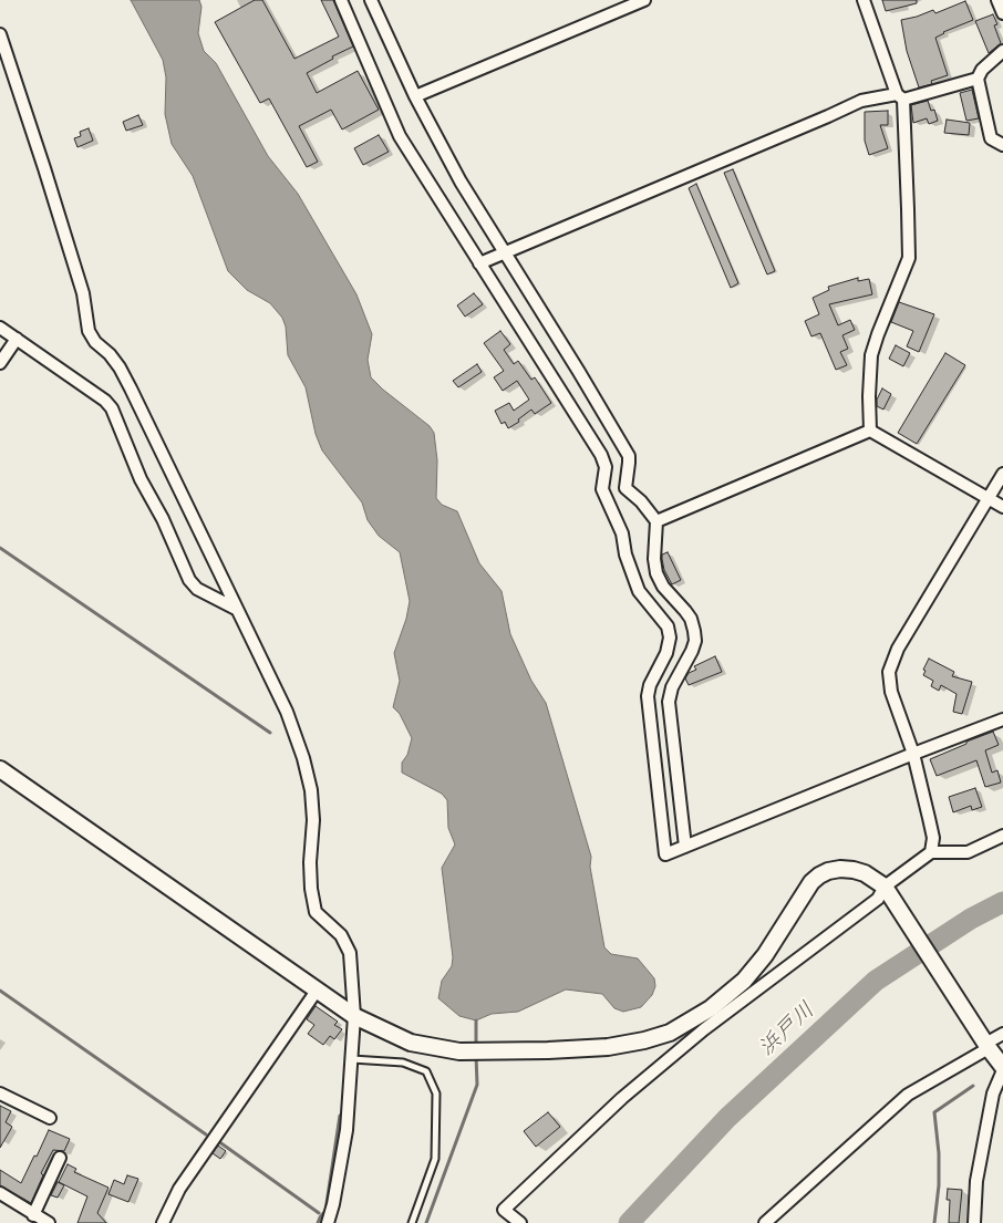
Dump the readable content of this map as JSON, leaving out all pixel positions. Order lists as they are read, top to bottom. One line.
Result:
{"water":["浜戸川"]}
